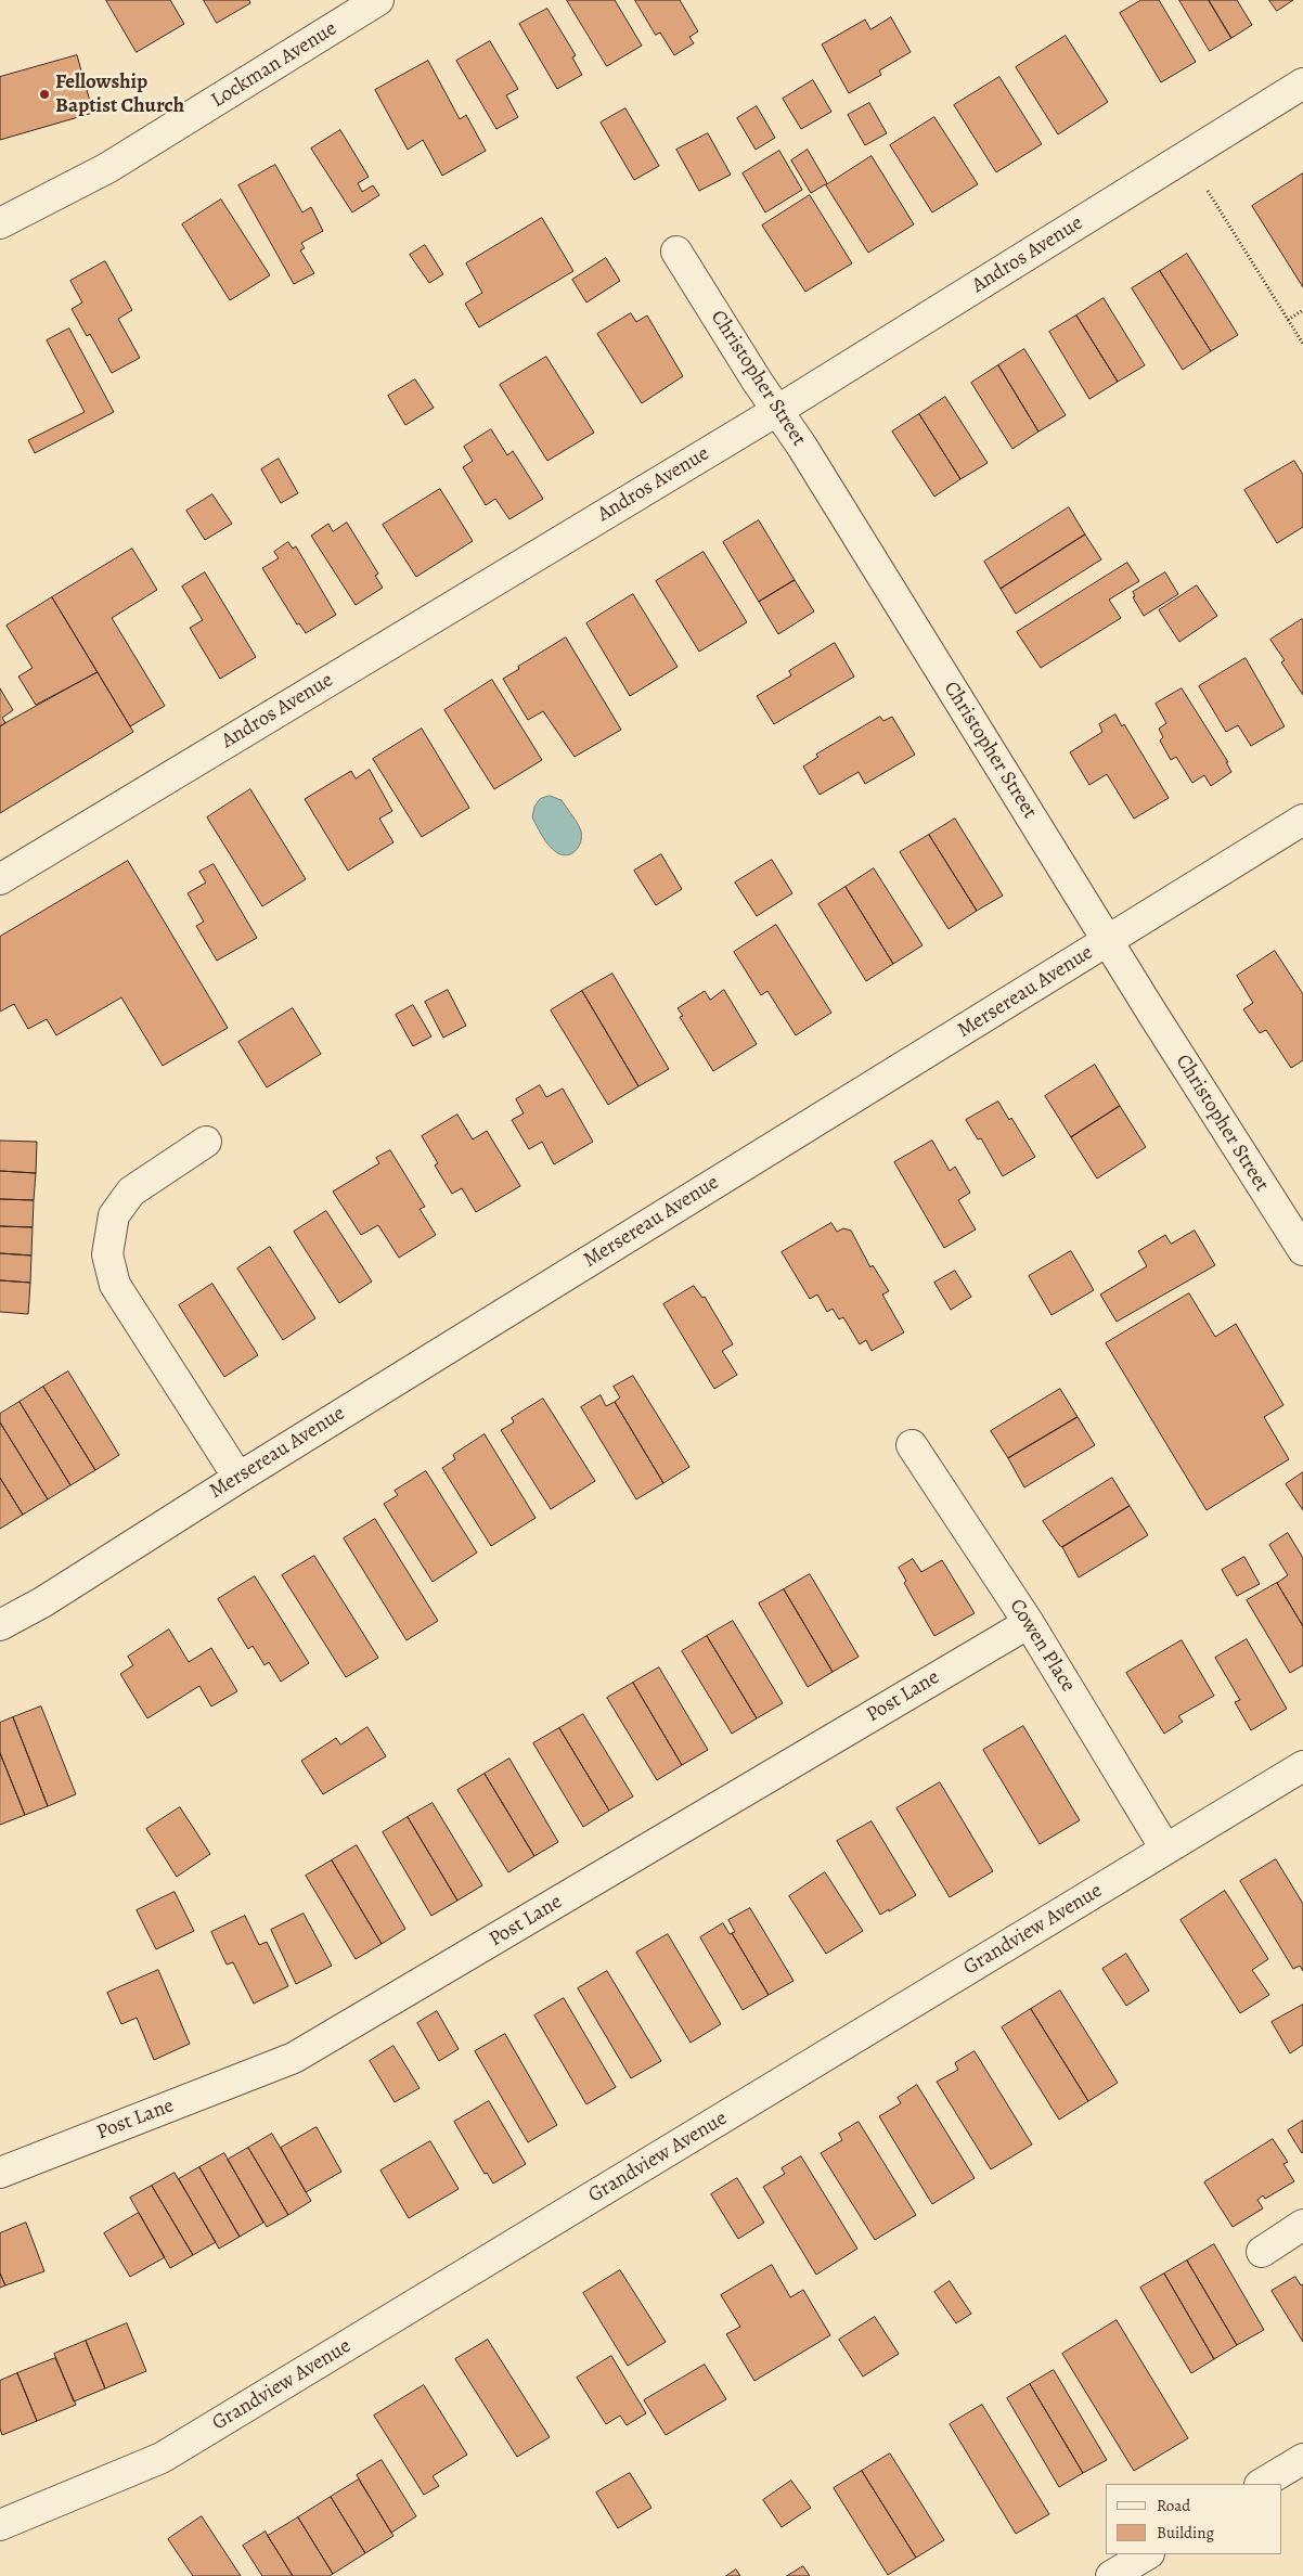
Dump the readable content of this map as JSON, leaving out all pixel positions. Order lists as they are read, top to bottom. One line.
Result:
{"streets":{"street":["Lockman Avenue","Andros Avenue","Christopher Street","Mersereau Avenue","Cowen Place","Post Lane","Grandview Avenue"]},"crossings":[["Andros Avenue","Christopher Street"],["Christopher Street","Mersereau Avenue"],["Cowen Place","Post Lane"],["Cowen Place","Grandview Avenue"]],"places":["Fellowship Baptist Church"],"legend":["Road","Building"]}
